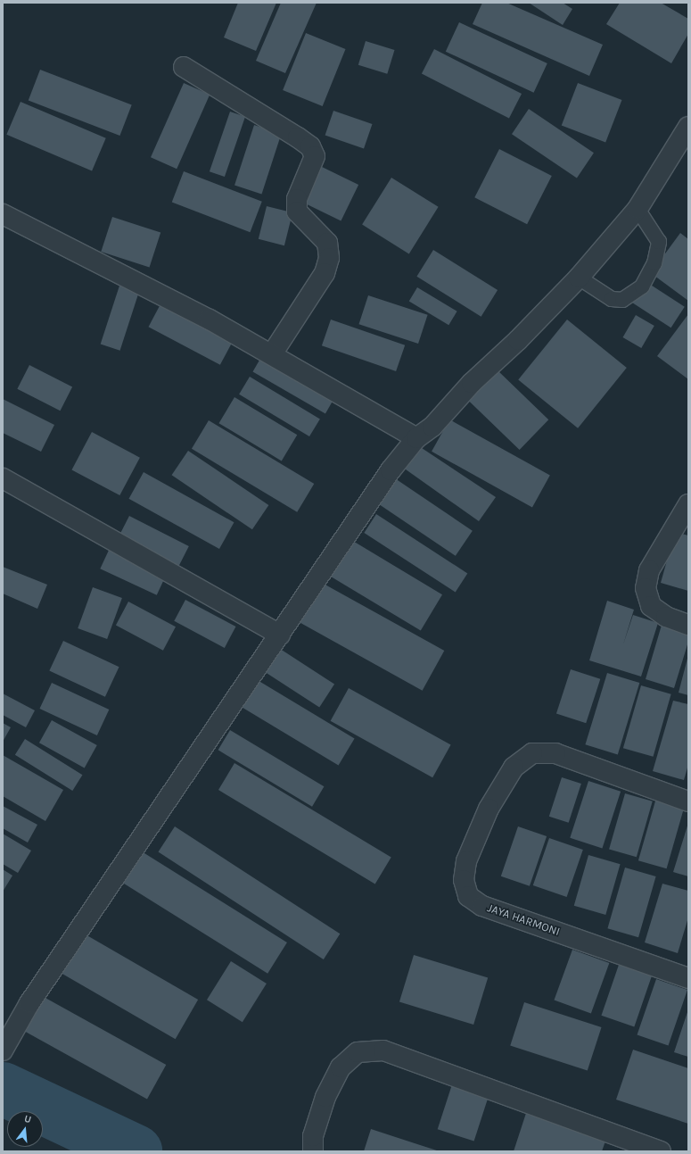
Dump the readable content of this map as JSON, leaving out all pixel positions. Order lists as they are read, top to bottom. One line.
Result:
{"streets":{"street":["JAYA HARMONI"]},"north":"top"}
